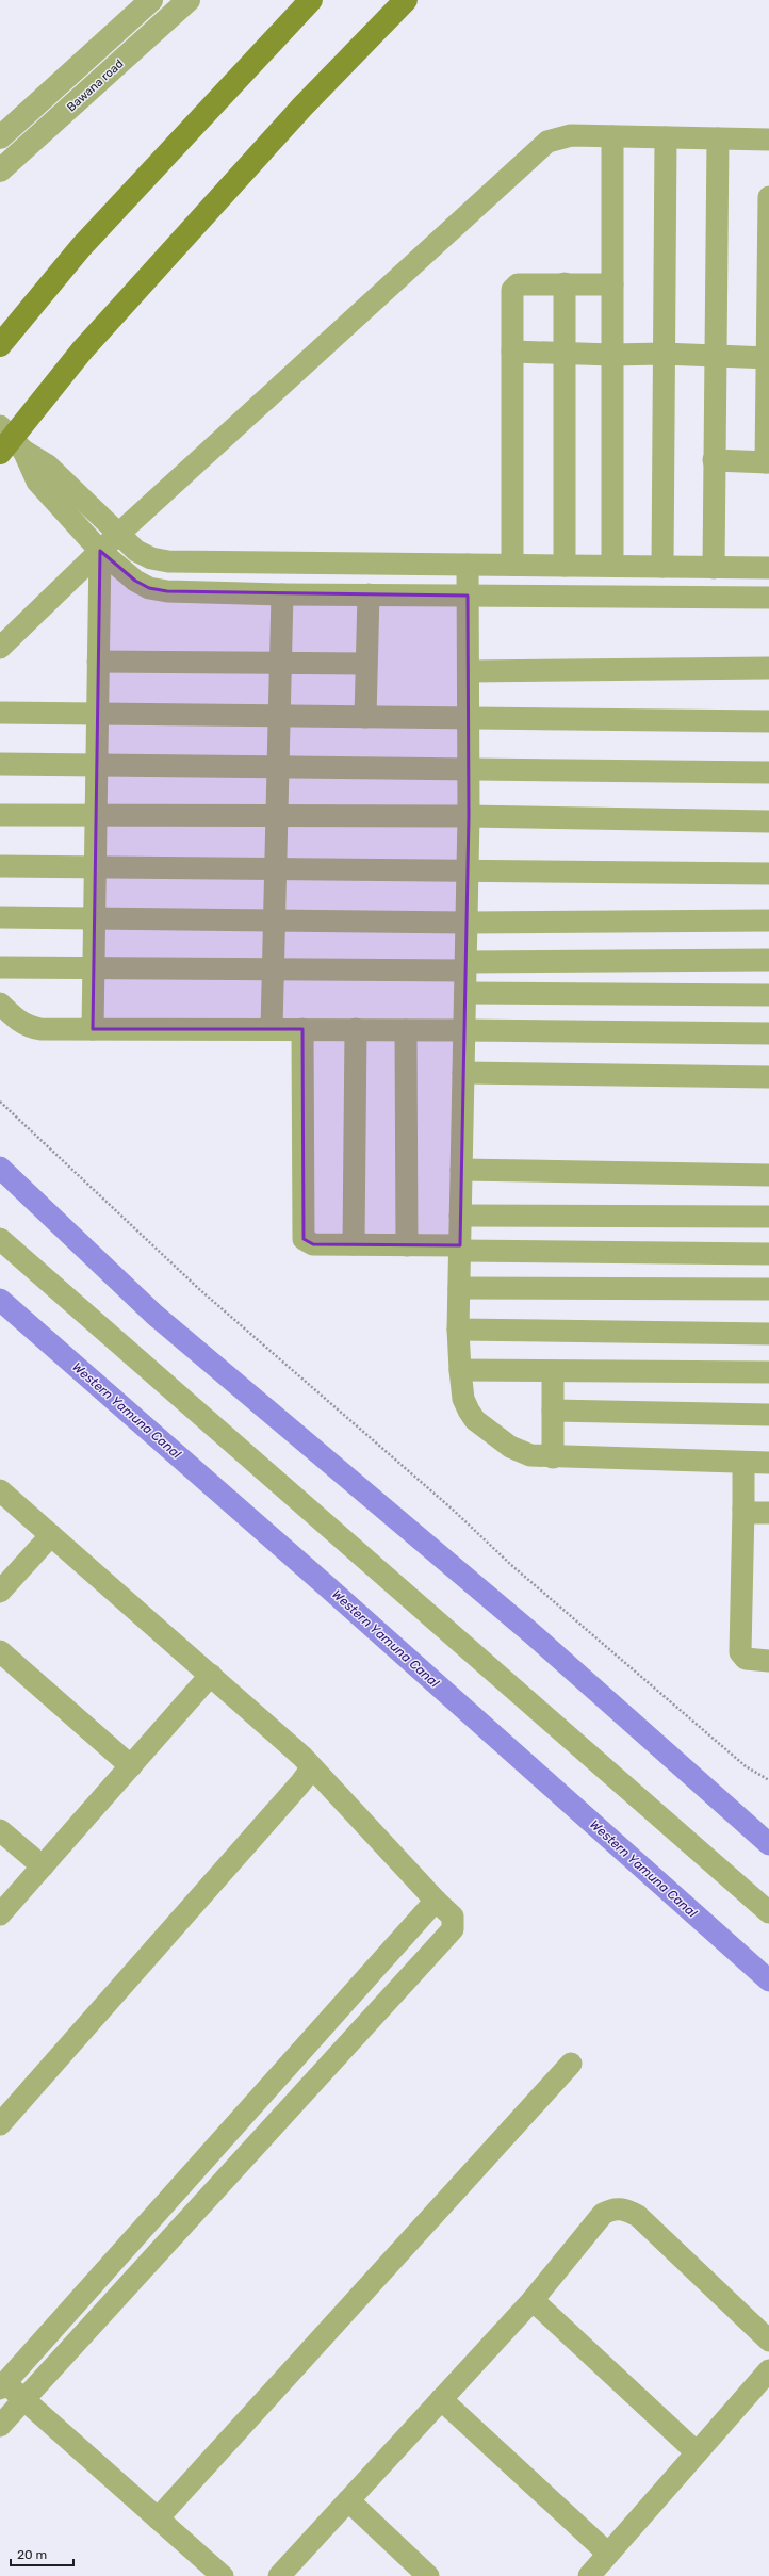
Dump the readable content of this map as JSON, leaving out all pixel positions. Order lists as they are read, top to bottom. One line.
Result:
{"streets":{"street":["Bawana road"]},"water":["Western Yamuna Canal"],"scale_bar":"20 m"}
